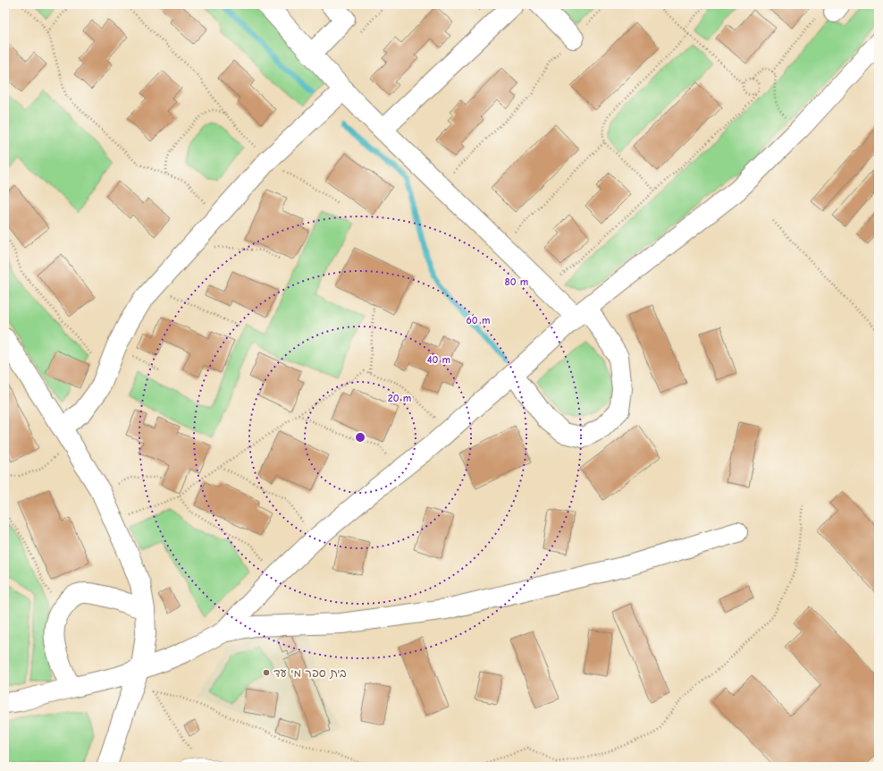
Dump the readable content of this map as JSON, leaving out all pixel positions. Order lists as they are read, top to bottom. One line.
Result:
{"places":["בית ספר מי עד"],"rings":["80 m","60 m","40 m","20 m"]}
